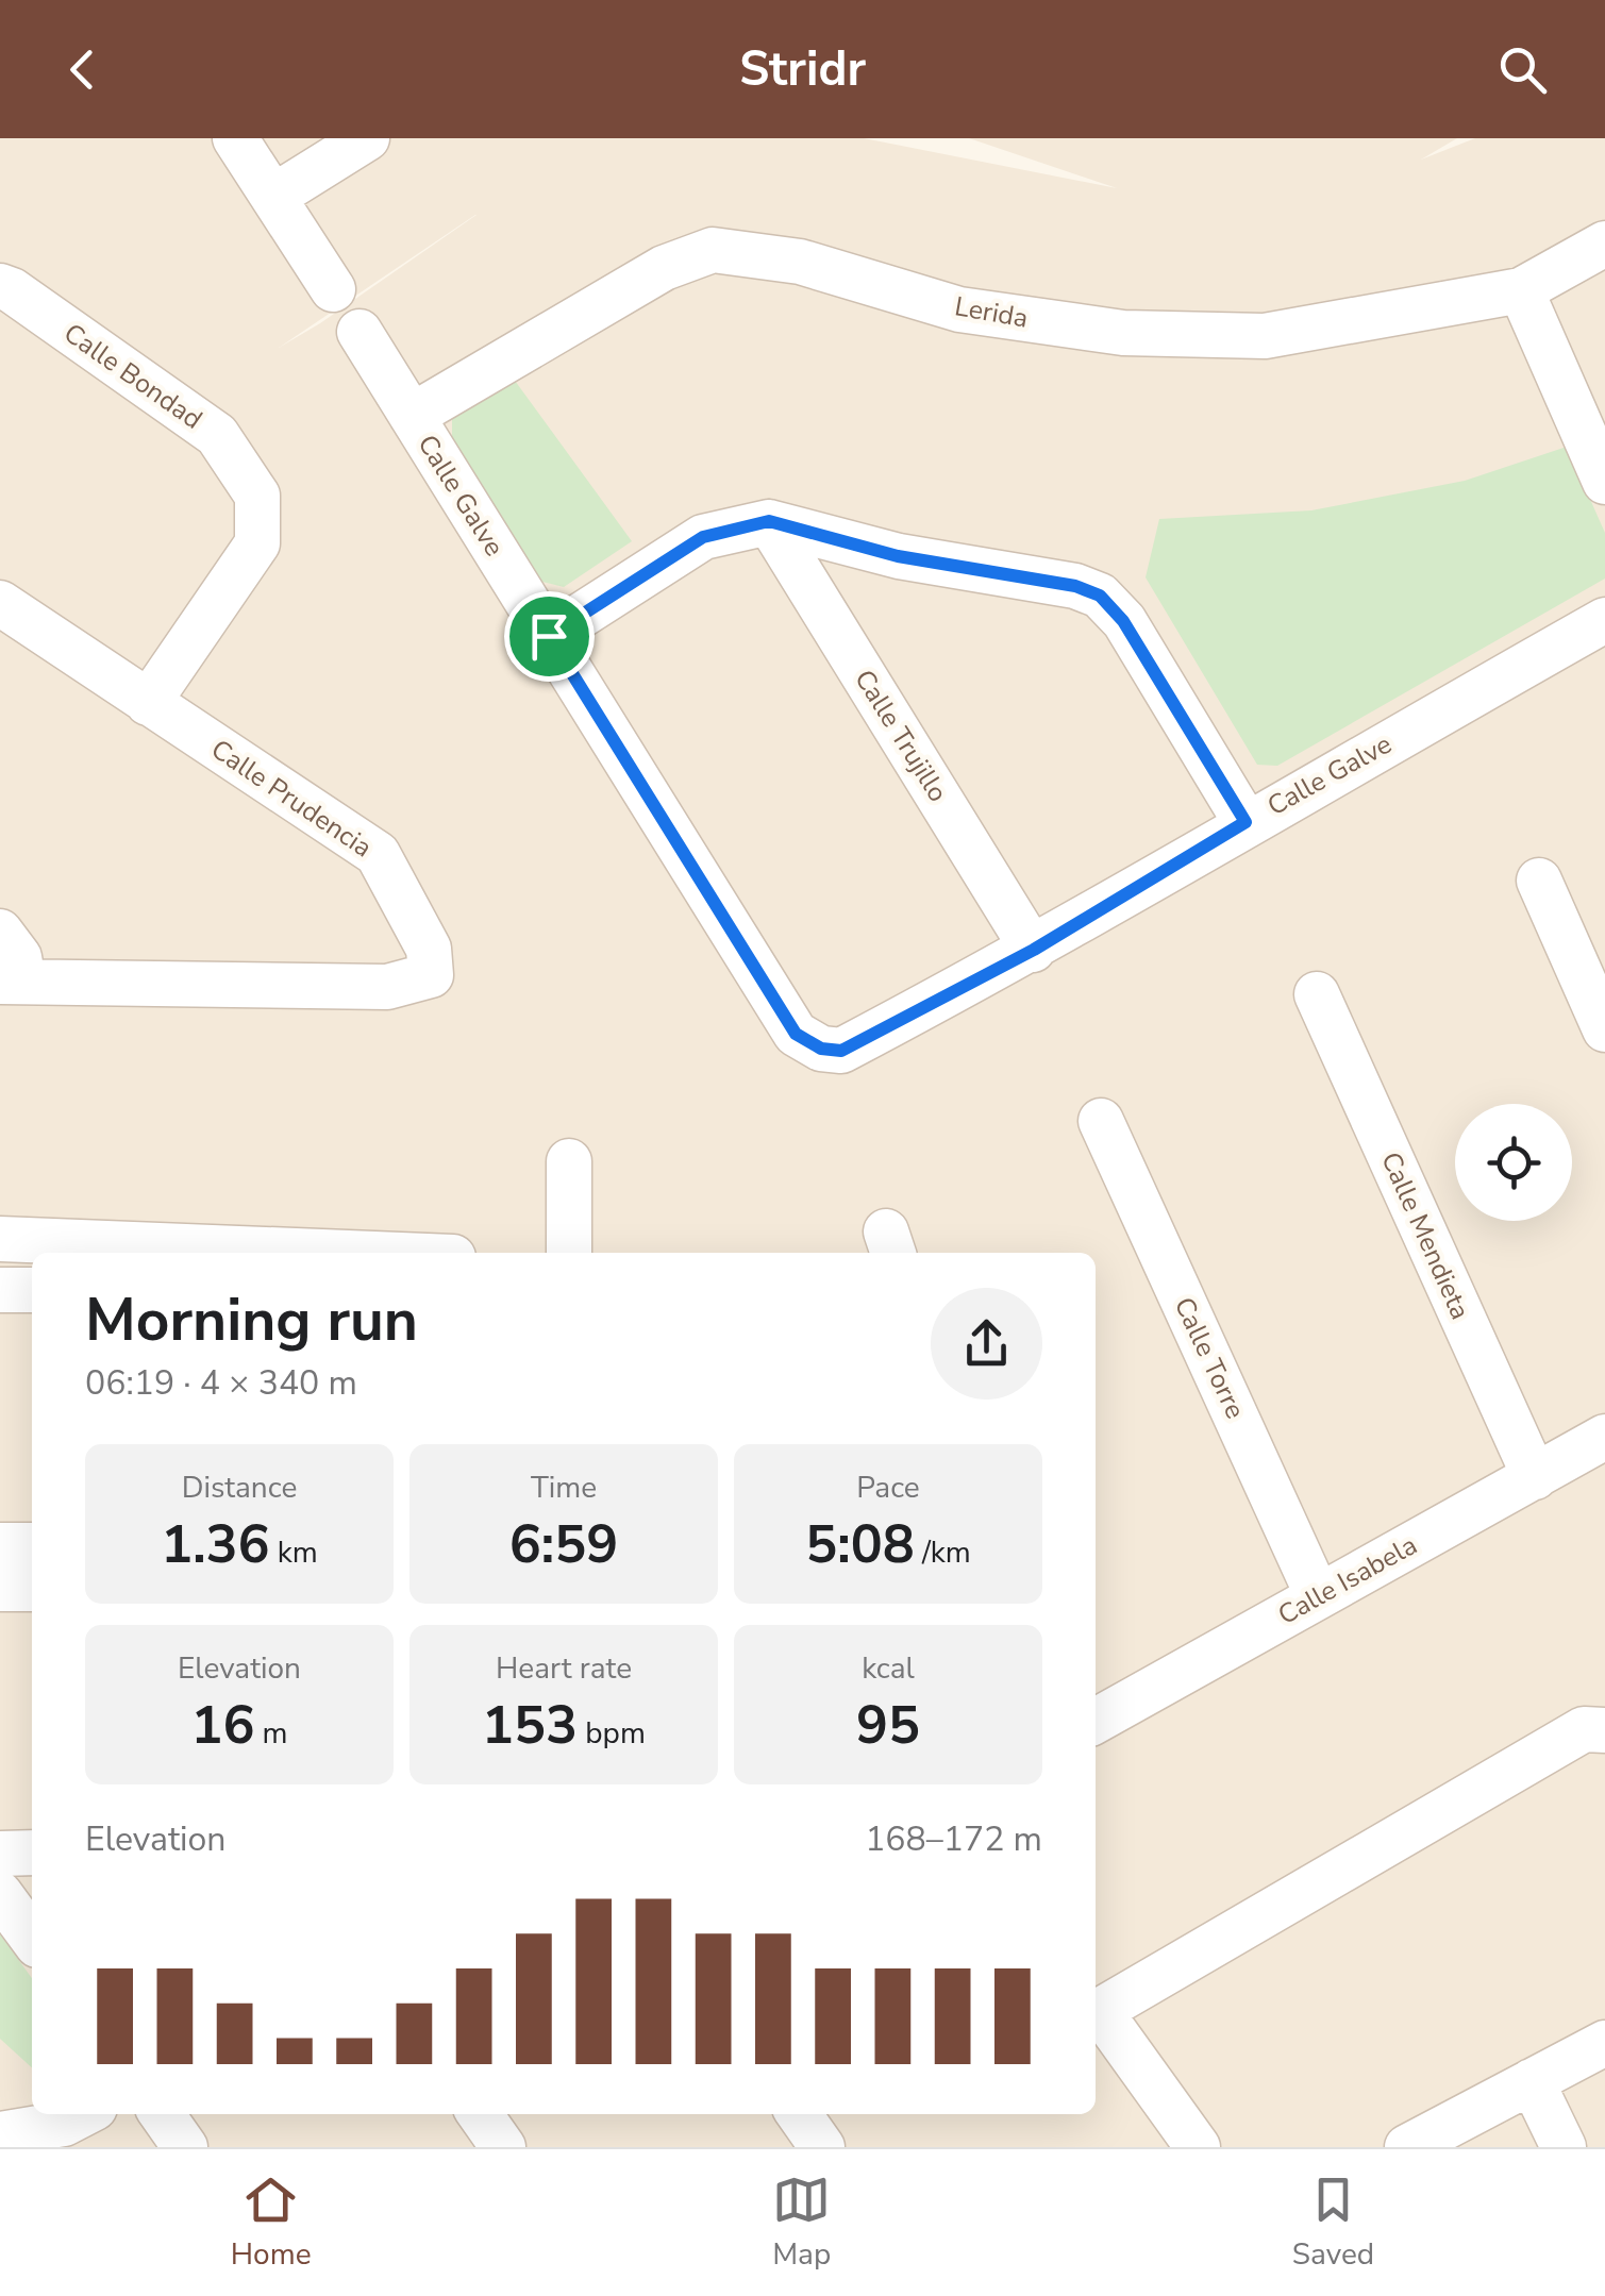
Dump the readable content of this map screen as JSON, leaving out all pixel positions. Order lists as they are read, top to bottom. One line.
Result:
{"streets":{"street":["Lerida","Calle Bondad","Calle Galve","Calle Trujillo","Calle Prudencia","Calle Mendieta","Calle Torre","Calle Isabela"]},"crossings":[["Lerida","Calle Galve"],["Calle Bondad","Calle Prudencia"],["Calle Galve","Calle Trujillo"],["Calle Mendieta","Calle Isabela"],["Calle Torre","Calle Isabela"]],"page":{"header":"Stridr","heading":["Morning run","06:19 · 4 × 340 m"],"stats":[["Distance","1.36 km"],["Time","6:59"],["Pace","5:08 /km"],["Elevation","16 m"],["Heart rate","153 bpm"],["kcal","95"]],"chart":["Elevation","168–172 m"],"tabs":["Home","Map","Saved"]}}
